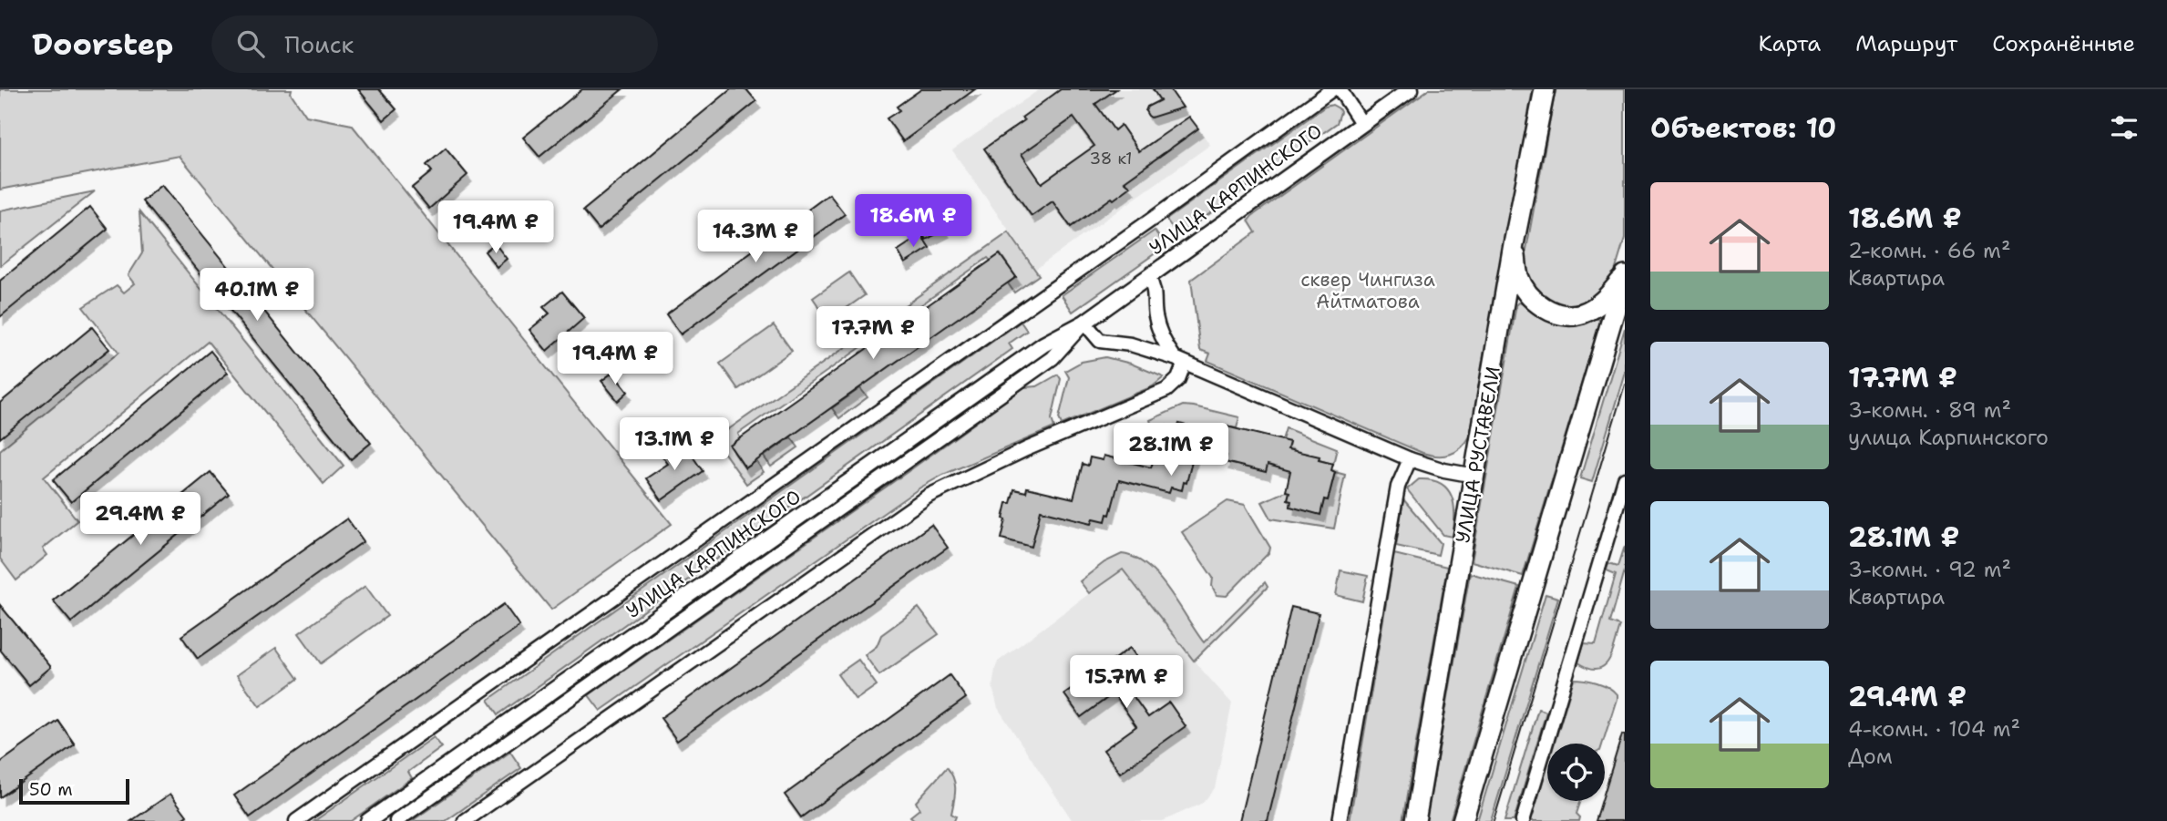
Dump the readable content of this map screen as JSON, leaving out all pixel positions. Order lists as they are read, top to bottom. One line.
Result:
{"streets":{"main road":["УЛИЦА РУСТАВЕЛИ"],"street":["УЛИЦА КАРПИНСКОГО"]},"parks":["сквер Чингиза Айтматова"],"house_numbers":["38 к1"],"scale_bar":"50 m","page":{"header":"Doorstep","search":"Поиск","nav":["Карта","Маршрут","Сохранённые"],"heading":"Объектов: 10","list":[{"name":"18.6M ₽","note":"2-комн. · 66 m² · Квартира"},{"name":"17.7M ₽","note":"3-комн. · 89 m² · улица Карпинского"},{"name":"28.1M ₽","note":"3-комн. · 92 m² · Квартира"},{"name":"29.4M ₽","note":"4-комн. · 104 m² · Дом"}],"price":["18.6M ₽","19.4M ₽","14.3M ₽","40.1M ₽","17.7M ₽","19.4M ₽","13.1M ₽","28.1M ₽","29.4M ₽","15.7M ₽"],"scale":"50 m"}}
